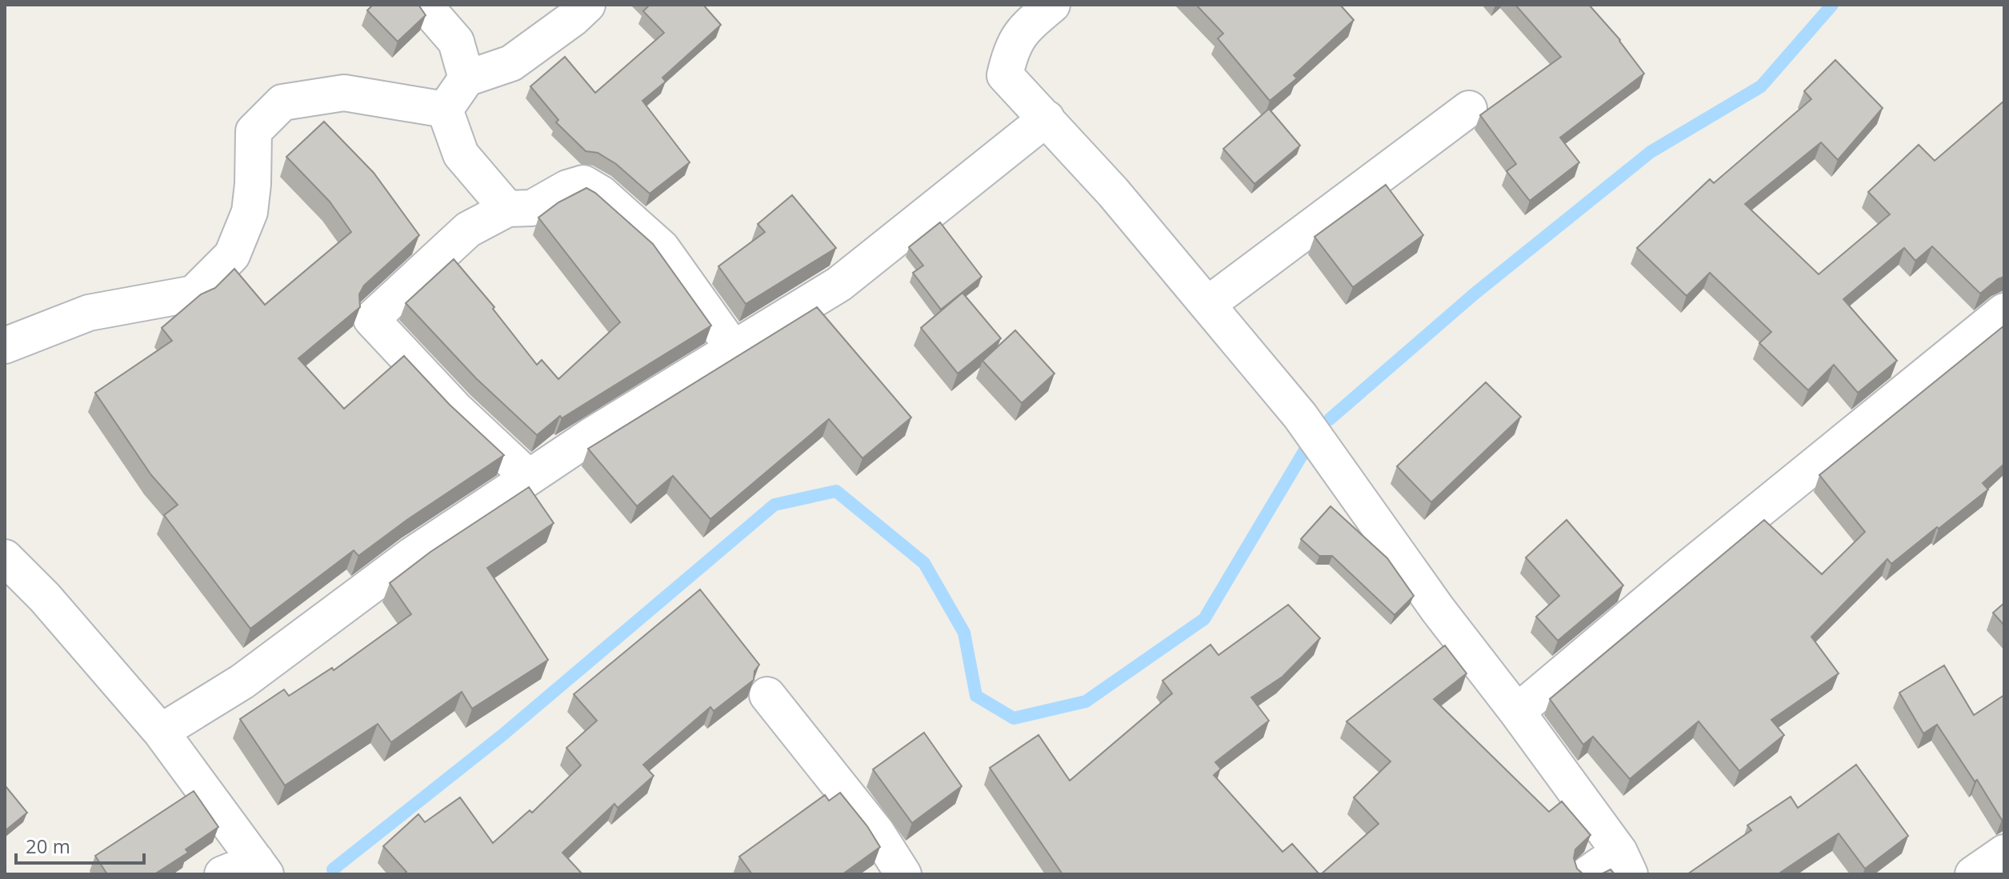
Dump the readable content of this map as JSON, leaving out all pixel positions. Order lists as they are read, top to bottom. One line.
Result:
{"scale_bar":"20 m"}
